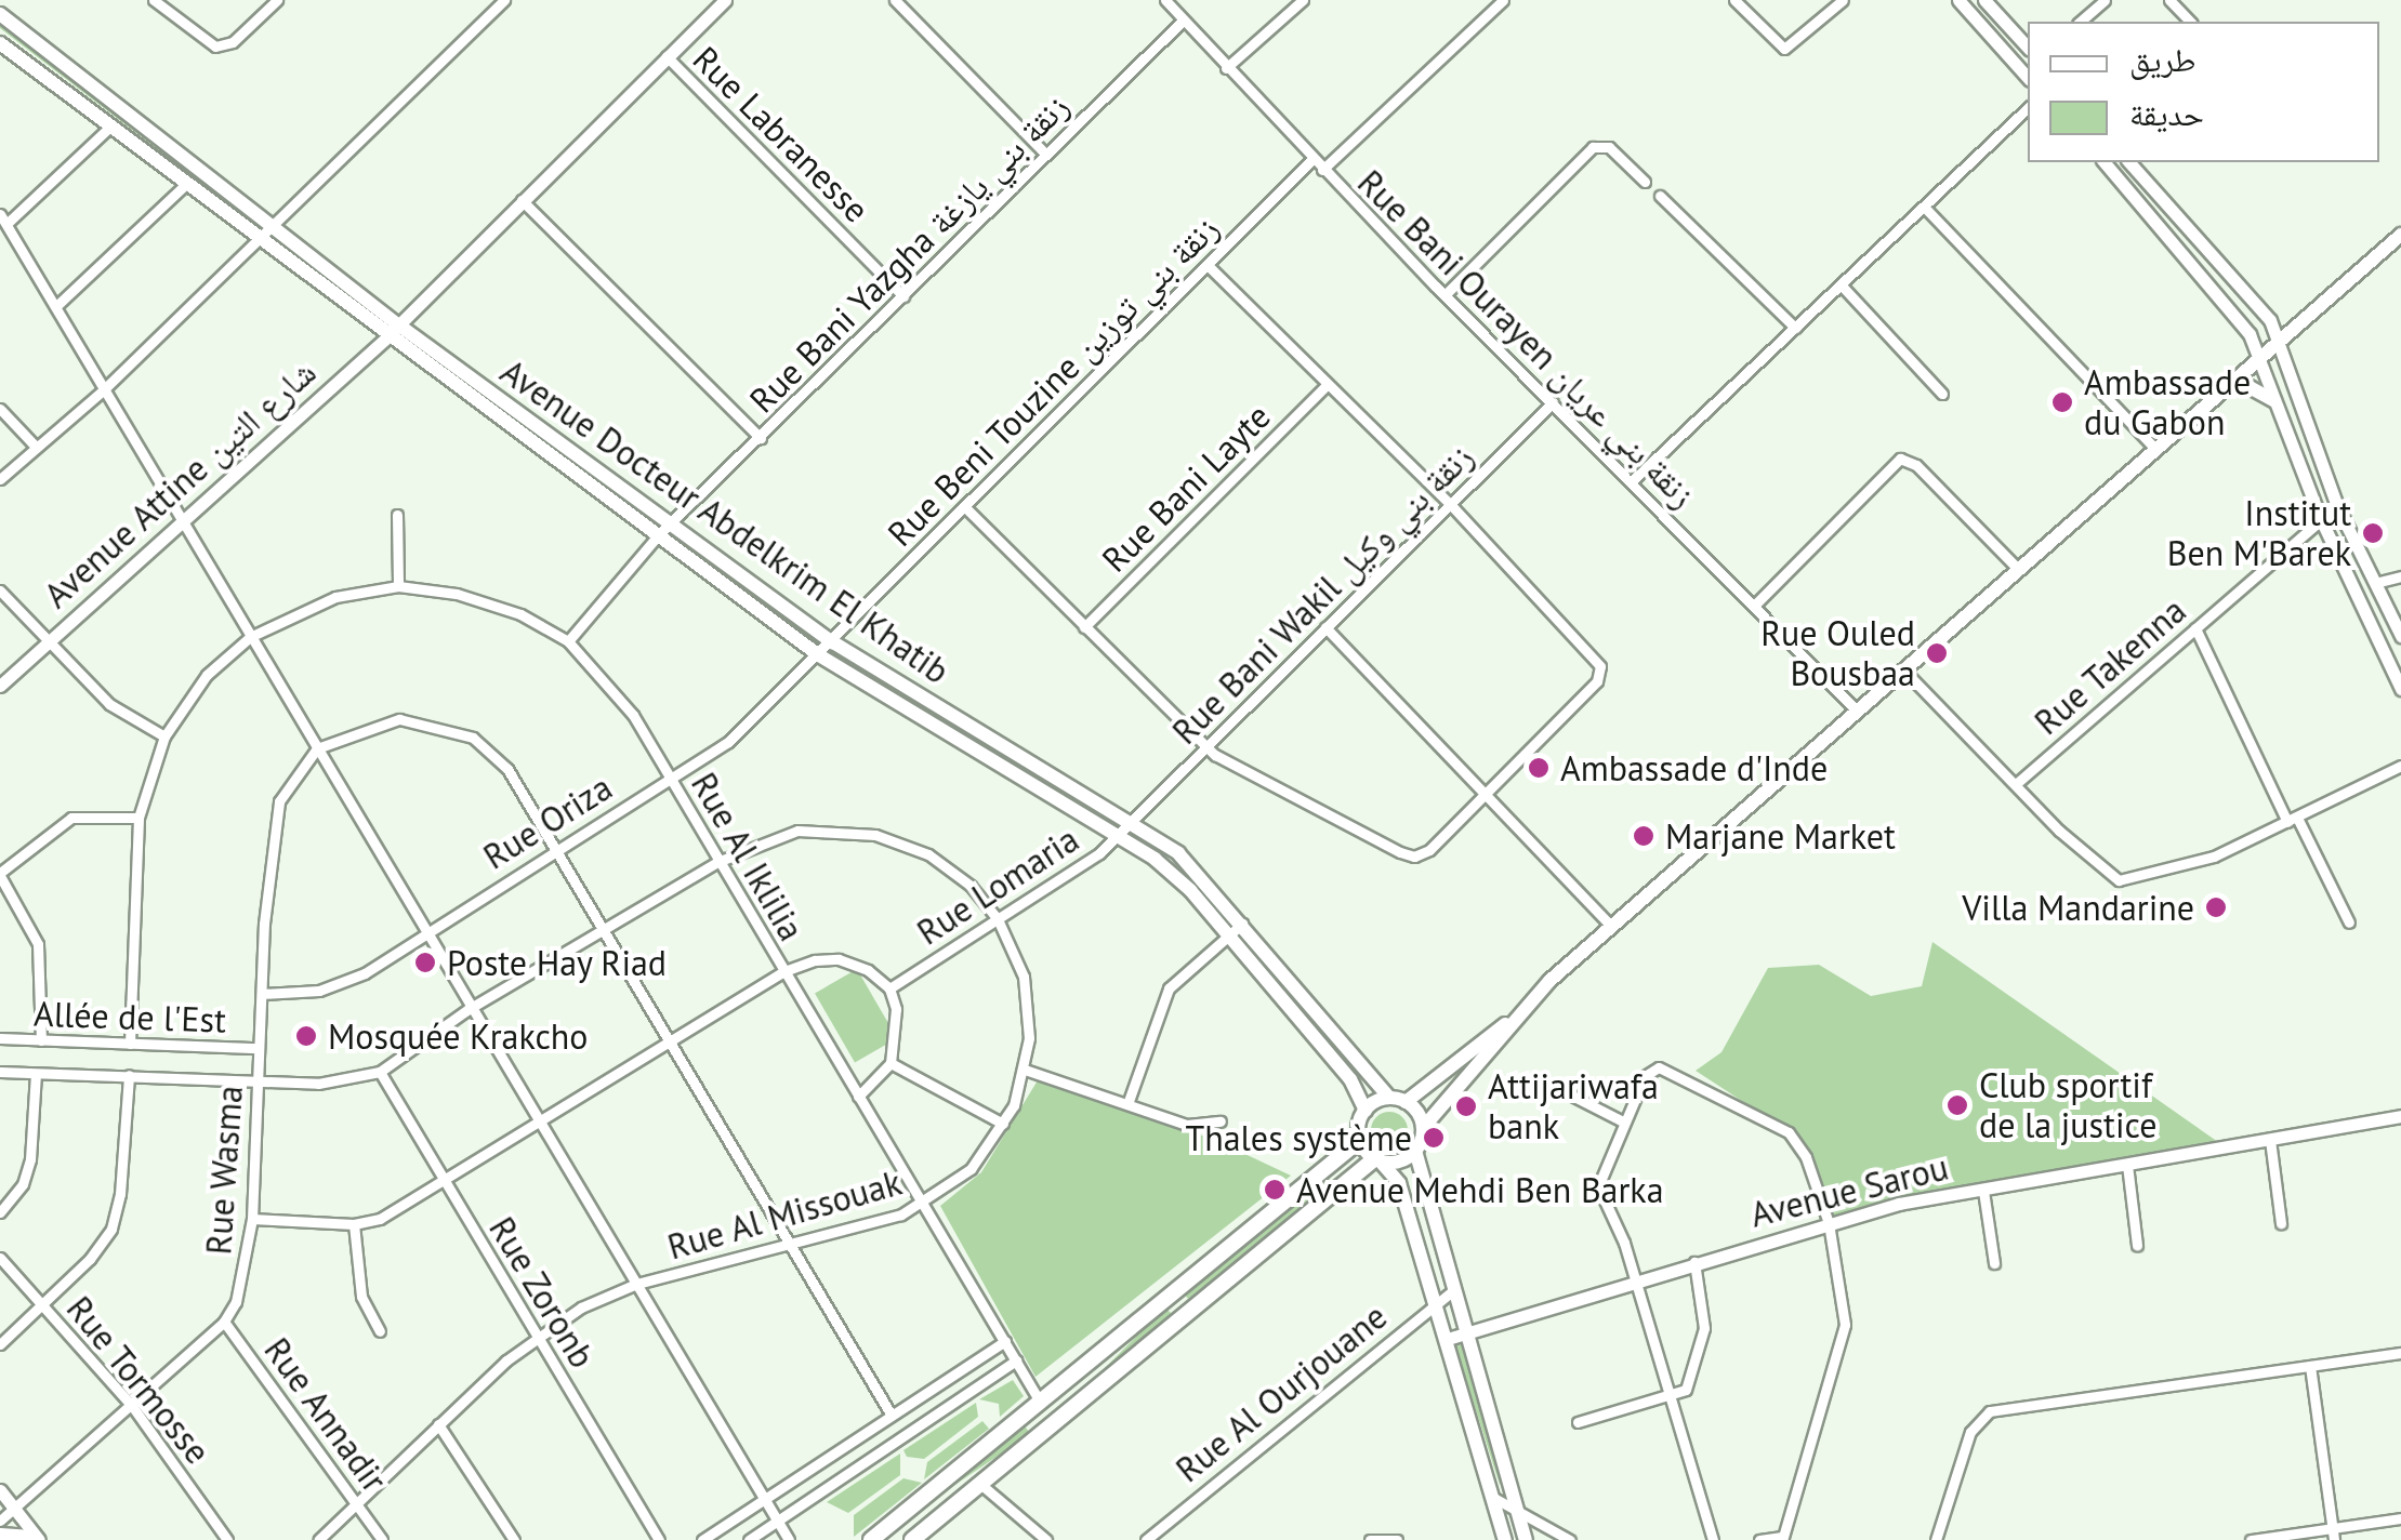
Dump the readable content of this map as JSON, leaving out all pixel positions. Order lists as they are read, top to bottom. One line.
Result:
{"streets":{"main road":["Avenue Docteur Abdelkrim El Khatib"],"street":["Rue Labranesse","Rue Bani Yazgha زنقة بني يازغة","Rue Bani Ourayen زنقة بني عريان","Rue Beni Touzine زنقة بني توزين","Avenue Attine شارع التين","Rue Bani Layte","Rue Bani Wakil زنقة بني وكيل","Rue Takenna","Rue Oriza","Rue Al Iklilia","Rue Lomaria","Allée de l'Est","Rue Wasma","Avenue Sarou","Rue Al Missouak","Rue Zoronb","Rue Tormosse","Rue Al Ourjouane","Rue Annadir"]},"crossings":[["Rue Labranesse","Rue Bani Yazgha زنقة بني يازغة"],["Rue Labranesse","Avenue Attine شارع التين"],["Rue Bani Yazgha زنقة بني يازغة","Rue Bani Ourayen زنقة بني عريان"],["Rue Bani Yazgha زنقة بني يازغة","Avenue Docteur Abdelkrim El Khatib"],["Rue Bani Yazgha زنقة بني يازغة","Rue Al Iklilia"],["Rue Bani Ourayen زنقة بني عريان","Rue Beni Touzine زنقة بني توزين"],["Rue Bani Ourayen زنقة بني عريان","Rue Bani Wakil زنقة بني وكيل"],["Rue Beni Touzine زنقة بني توزين","Avenue Docteur Abdelkrim El Khatib"],["Rue Beni Touzine زنقة بني توزين","Rue Oriza"],["Avenue Attine شارع التين","Avenue Docteur Abdelkrim El Khatib"],["Avenue Docteur Abdelkrim El Khatib","Rue Bani Wakil زنقة بني وكيل"],["Avenue Docteur Abdelkrim El Khatib","Rue Oriza"],["Avenue Docteur Abdelkrim El Khatib","Rue Lomaria"],["Rue Bani Wakil زنقة بني وكيل","Rue Lomaria"],["Rue Oriza","Rue Al Iklilia"],["Rue Oriza","Rue Wasma"],["Rue Al Iklilia","Allée de l'Est"],["Rue Al Iklilia","Rue Al Missouak"],["Rue Lomaria","Rue Al Missouak"],["Allée de l'Est","Rue Wasma"],["Allée de l'Est","Rue Al Missouak"],["Allée de l'Est","Rue Zoronb"],["Rue Wasma","Rue Tormosse"],["Rue Wasma","Rue Annadir"],["Rue Al Missouak","Rue Zoronb"],["Rue Al Missouak","Rue Annadir"]],"places":["Ambassade du Gabon","Institut Ben M'Barek","Rue Ouled Bousbaa","Ambassade d'Inde","Marjane Market","Villa Mandarine","Poste Hay Riad","Mosquée Krakcho","Club sportif de la justice","Attijariwafa bank","Thales système","Avenue Mehdi Ben Barka"],"legend":["طريق","حديقة"]}
